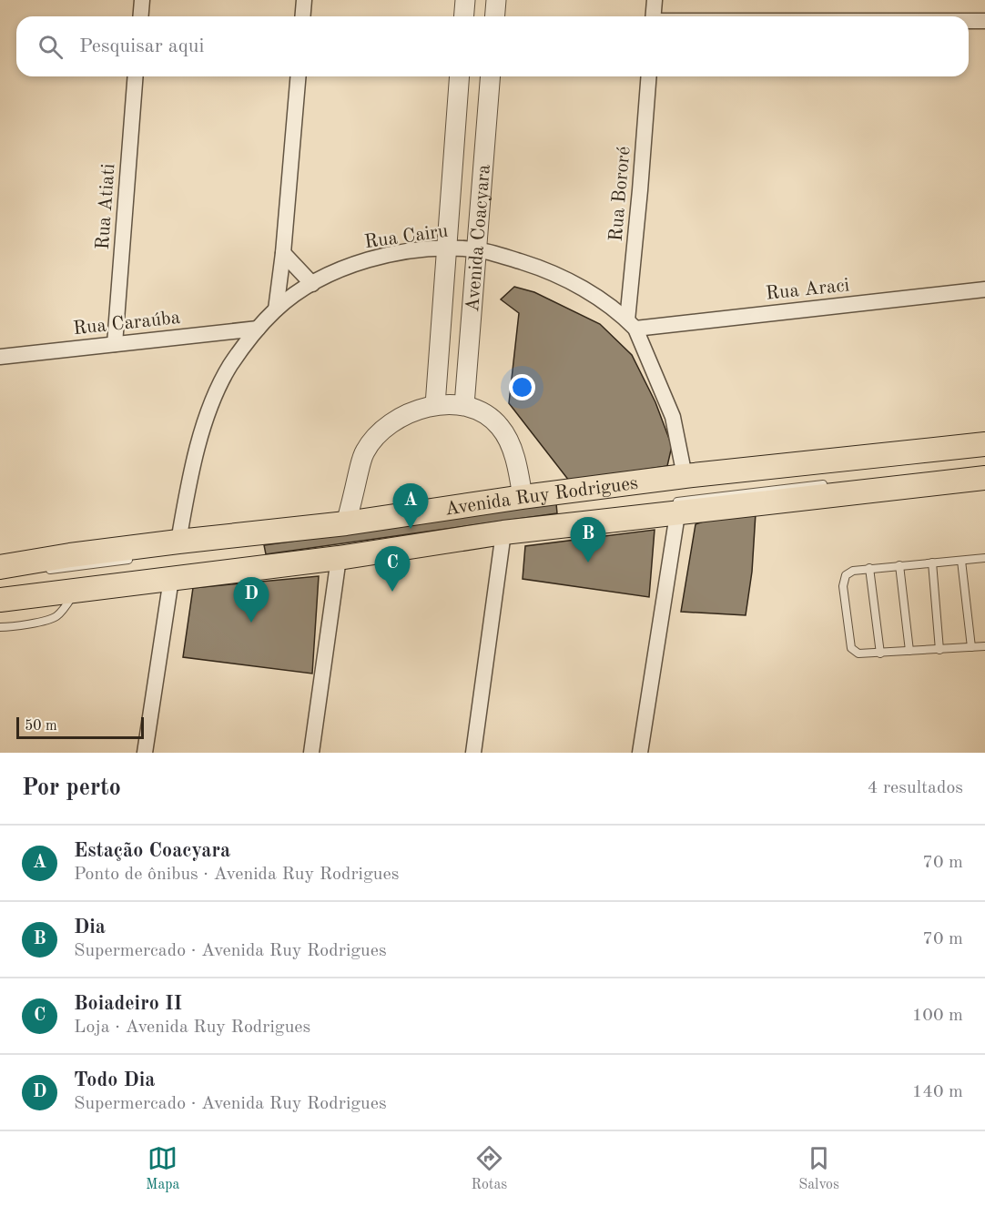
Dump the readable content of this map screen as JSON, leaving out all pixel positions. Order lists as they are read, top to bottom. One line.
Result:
{"streets":{"main road":["Avenida Ruy Rodrigues"],"street":["Rua Bororé","Rua Atiati","Rua Cairu","Avenida Coacyara","Rua Araci","Rua Caraúba"]},"crossings":[["Rua Bororé","Rua Cairu"],["Rua Bororé","Rua Araci"],["Rua Atiati","Rua Caraúba"],["Rua Cairu","Avenida Coacyara"],["Rua Cairu","Rua Araci"],["Rua Cairu","Rua Caraúba"],["Rua Cairu","Avenida Ruy Rodrigues"]],"scale_bar":"50 m","page":{"search":"Pesquisar aqui","pins":["A","B","C","D"],"scale":"50 m","heading":["Por perto","4 resultados"],"list":[{"mark":"A","name":"Estação Coacyara","note":"Ponto de ônibus · Avenida Ruy Rodrigues","value":"70 m"},{"mark":"B","name":"Dia","note":"Supermercado · Avenida Ruy Rodrigues","value":"70 m"},{"mark":"C","name":"Boiadeiro II","note":"Loja · Avenida Ruy Rodrigues","value":"100 m"},{"mark":"D","name":"Todo Dia","note":"Supermercado · Avenida Ruy Rodrigues","value":"140 m"}],"nav":["Mapa","Rotas","Salvos"]}}
